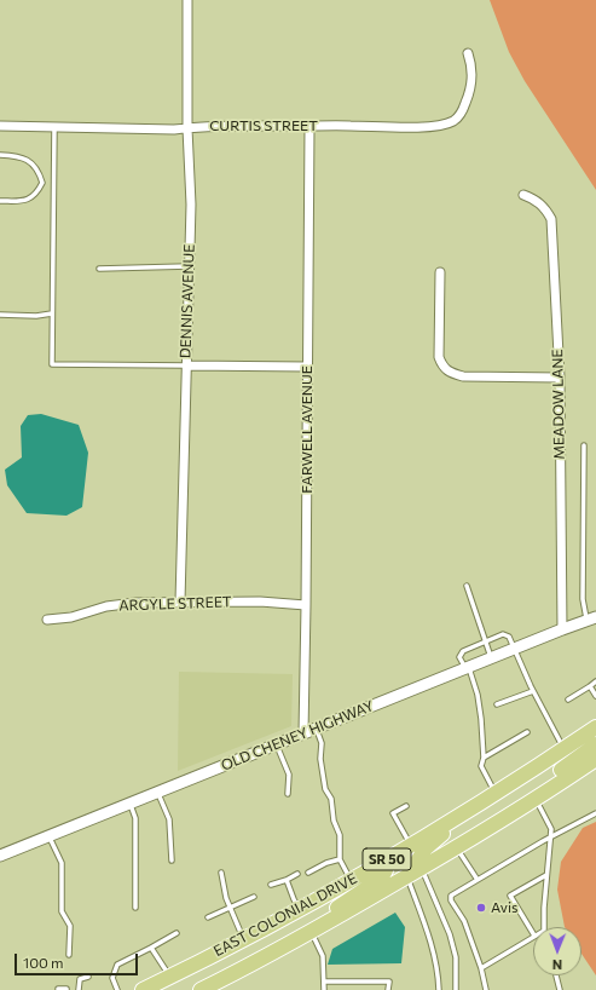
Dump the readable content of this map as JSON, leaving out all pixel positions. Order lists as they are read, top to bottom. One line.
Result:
{"streets":{"highway":["SR 50","EAST COLONIAL DRIVE"],"street":["CURTIS STREET","DENNIS AVENUE","MEADOW LANE","FARWELL AVENUE","ARGYLE STREET","OLD CHENEY HIGHWAY"]},"crossings":[["CURTIS STREET","DENNIS AVENUE"],["CURTIS STREET","FARWELL AVENUE"],["DENNIS AVENUE","ARGYLE STREET"],["MEADOW LANE","OLD CHENEY HIGHWAY"],["FARWELL AVENUE","ARGYLE STREET"],["FARWELL AVENUE","OLD CHENEY HIGHWAY"]],"places":["Avis"],"scale_bar":"100 m","north":"bottom"}
